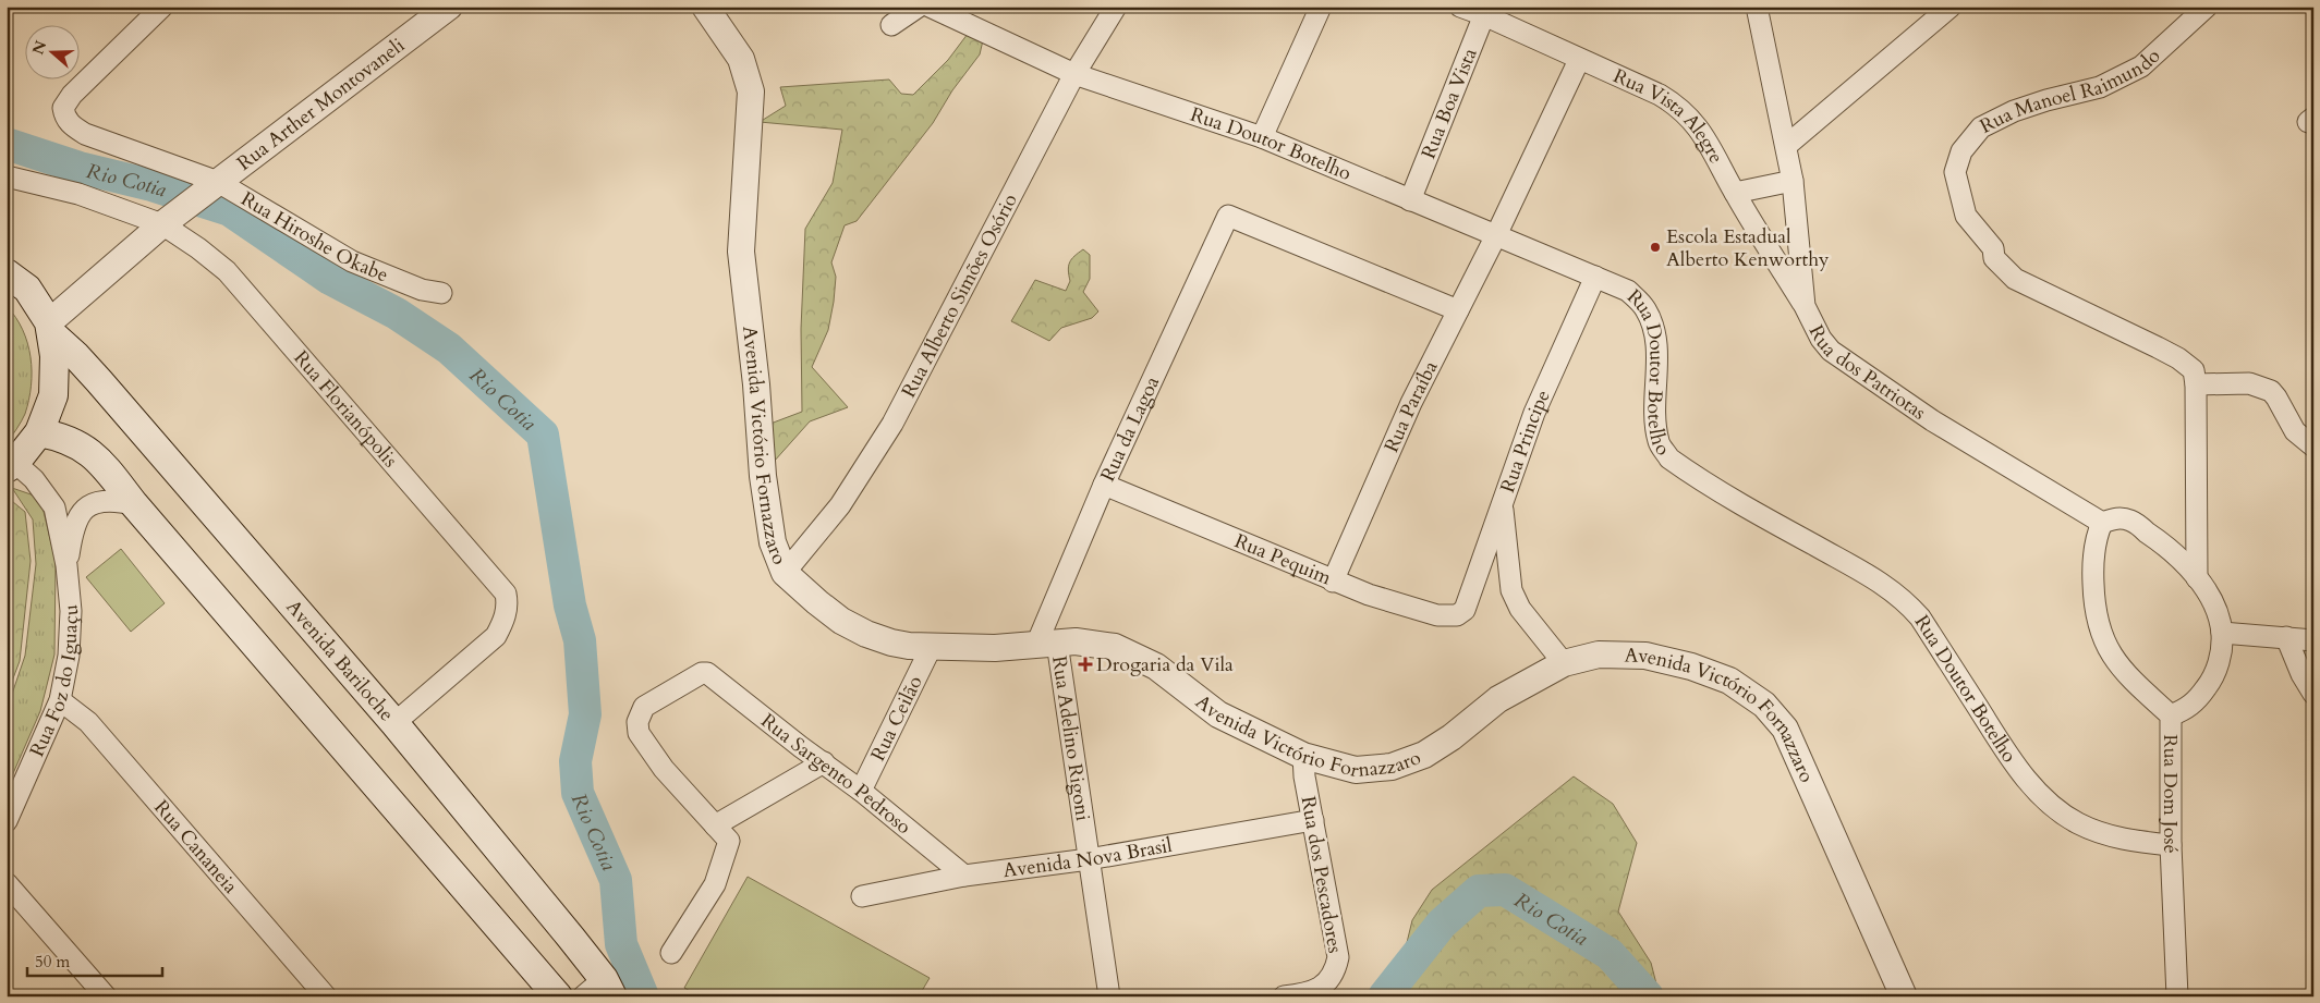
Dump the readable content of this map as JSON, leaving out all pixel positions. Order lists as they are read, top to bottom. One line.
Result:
{"streets":{"main road":["Avenida Bariloche"],"street":["Rua Manoel Raimundo","Rua Boa Vista","Rua Arther Montovaneli","Rua Vista Alegre","Rua Doutor Botelho","Rua Hiroshe Okabe","Rua Alberto Simões Osório","Rua dos Patriotas","Rua Paraíba","Rua Florianópolis","Rua da Lagoa","Rua Principe","Avenida Victório Fornazzaro","Rua Pequim","Rua Foz do Iguaçu","Rua Ceilão","Rua Adelino Rigoni","Rua Sargento Pedroso","Rua Dom José","Rua Cananeia","Avenida Nova Brasil","Rua dos Pescadores"]},"crossings":[["Rua Boa Vista","Rua Vista Alegre"],["Rua Boa Vista","Rua Doutor Botelho"],["Rua Arther Montovaneli","Rua Hiroshe Okabe"],["Rua Arther Montovaneli","Rua Florianópolis"],["Rua Arther Montovaneli","Avenida Bariloche"],["Rua Vista Alegre","Rua dos Patriotas"],["Rua Vista Alegre","Rua Paraíba"],["Rua Doutor Botelho","Rua Alberto Simões Osório"],["Rua Doutor Botelho","Rua Paraíba"],["Rua Doutor Botelho","Rua Principe"],["Rua Doutor Botelho","Rua Dom José"],["Rua Alberto Simões Osório","Avenida Victório Fornazzaro"],["Rua dos Patriotas","Rua Dom José"],["Rua Paraíba","Rua da Lagoa"],["Rua Paraíba","Rua Pequim"],["Rua Florianópolis","Avenida Bariloche"],["Rua da Lagoa","Avenida Victório Fornazzaro"],["Rua da Lagoa","Rua Pequim"],["Rua da Lagoa","Rua Adelino Rigoni"],["Rua Principe","Rua Pequim"],["Avenida Victório Fornazzaro","Rua Ceilão"],["Avenida Victório Fornazzaro","Rua Adelino Rigoni"],["Avenida Victório Fornazzaro","Rua dos Pescadores"],["Rua Foz do Iguaçu","Rua Cananeia"],["Rua Ceilão","Rua Sargento Pedroso"],["Rua Adelino Rigoni","Avenida Nova Brasil"],["Rua Sargento Pedroso","Avenida Nova Brasil"],["Avenida Nova Brasil","Rua dos Pescadores"]],"water":["Rio Cotia"],"places":{"other":["Escola Estadual Alberto Kenworthy"],"health":["Drogaria da Vila"]},"scale_bar":"50 m","north":"left"}
